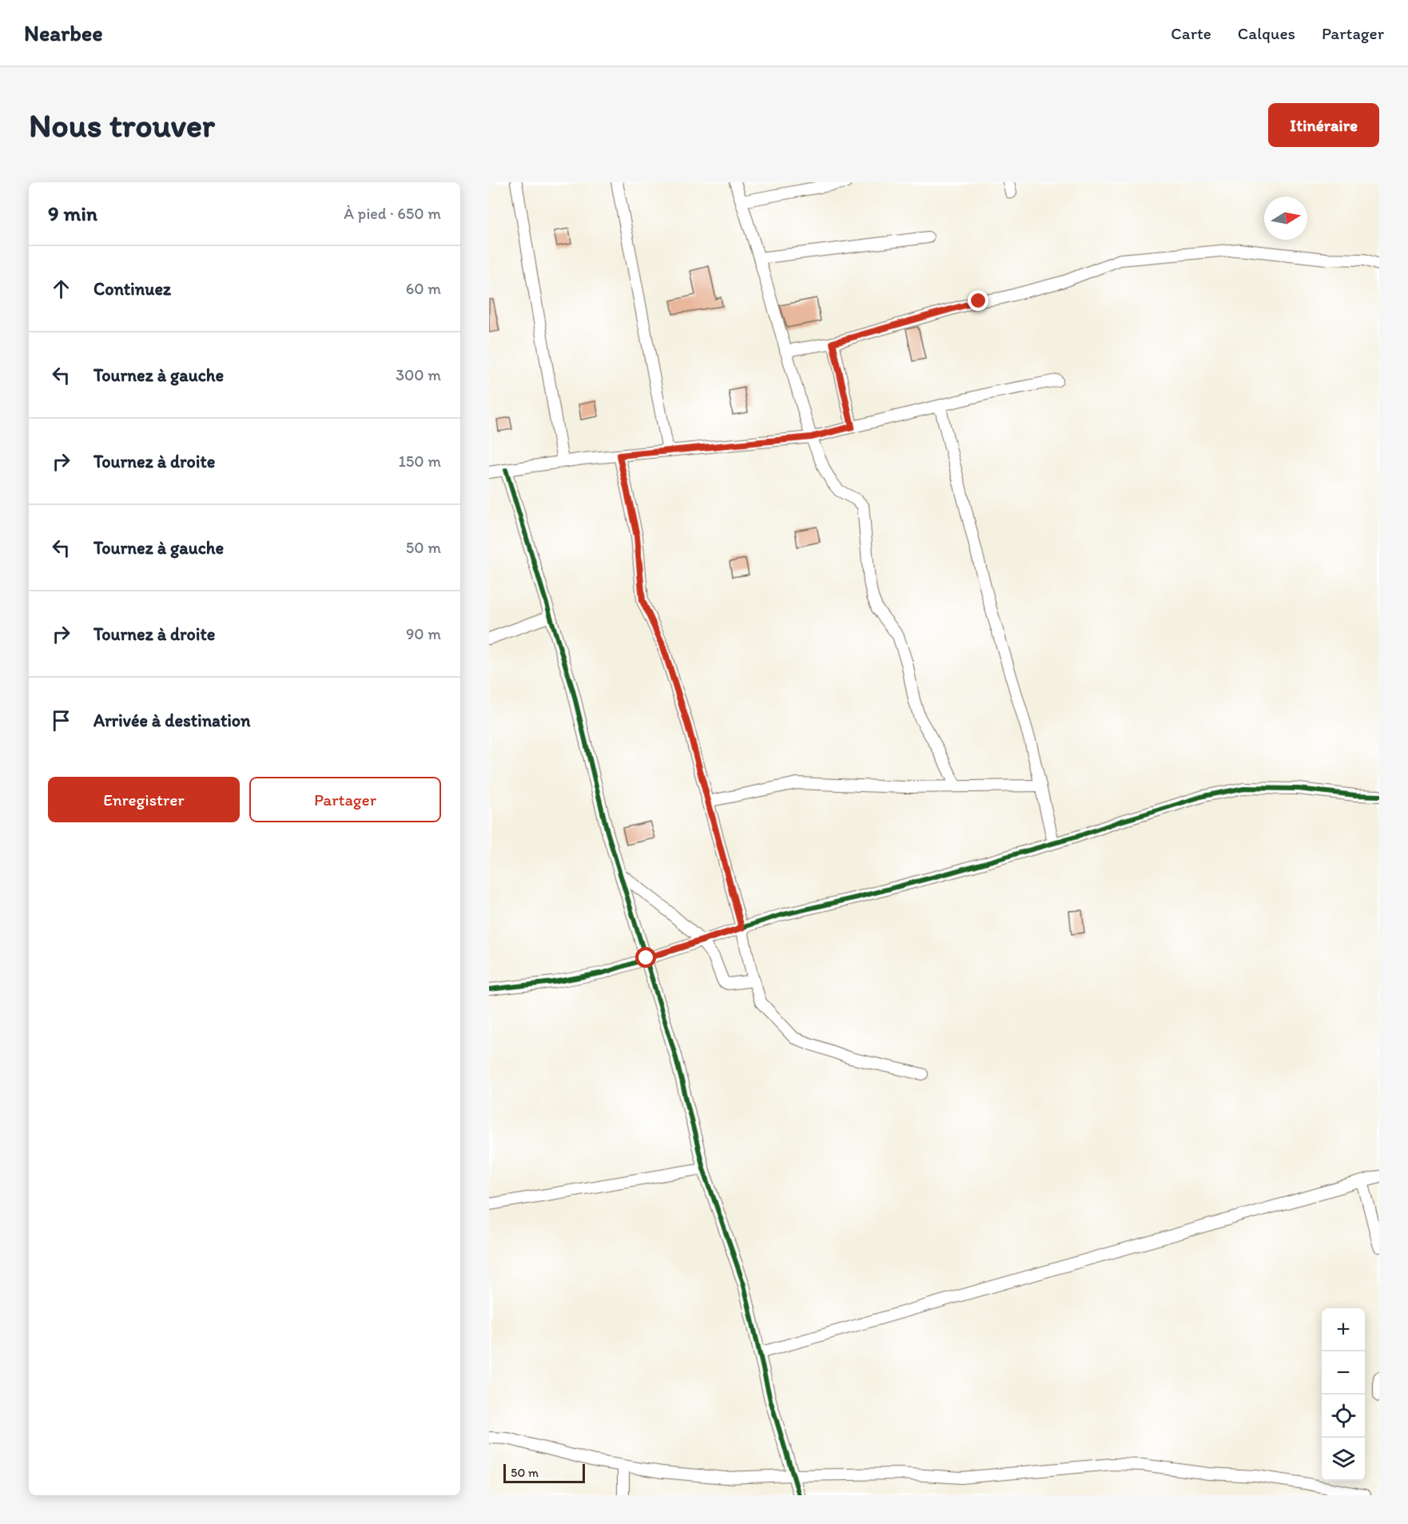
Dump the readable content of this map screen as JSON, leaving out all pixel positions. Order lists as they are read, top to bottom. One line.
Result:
{"scale_bar":"50 m","north":"right","page":{"header":"Nearbee","nav":["Carte","Calques","Partager"],"buttons":["Itinéraire",["Enregistrer","Partager"]],"title":"Nous trouver","heading":["9 min","À pied · 650 m"],"list":[["Continuez","60 m"],["Tournez à gauche","300 m"],["Tournez à droite","150 m"],["Tournez à gauche","50 m"],["Tournez à droite","90 m"],"Arrivée à destination"],"map_buttons":["+","−"],"scale":"50 m"}}
